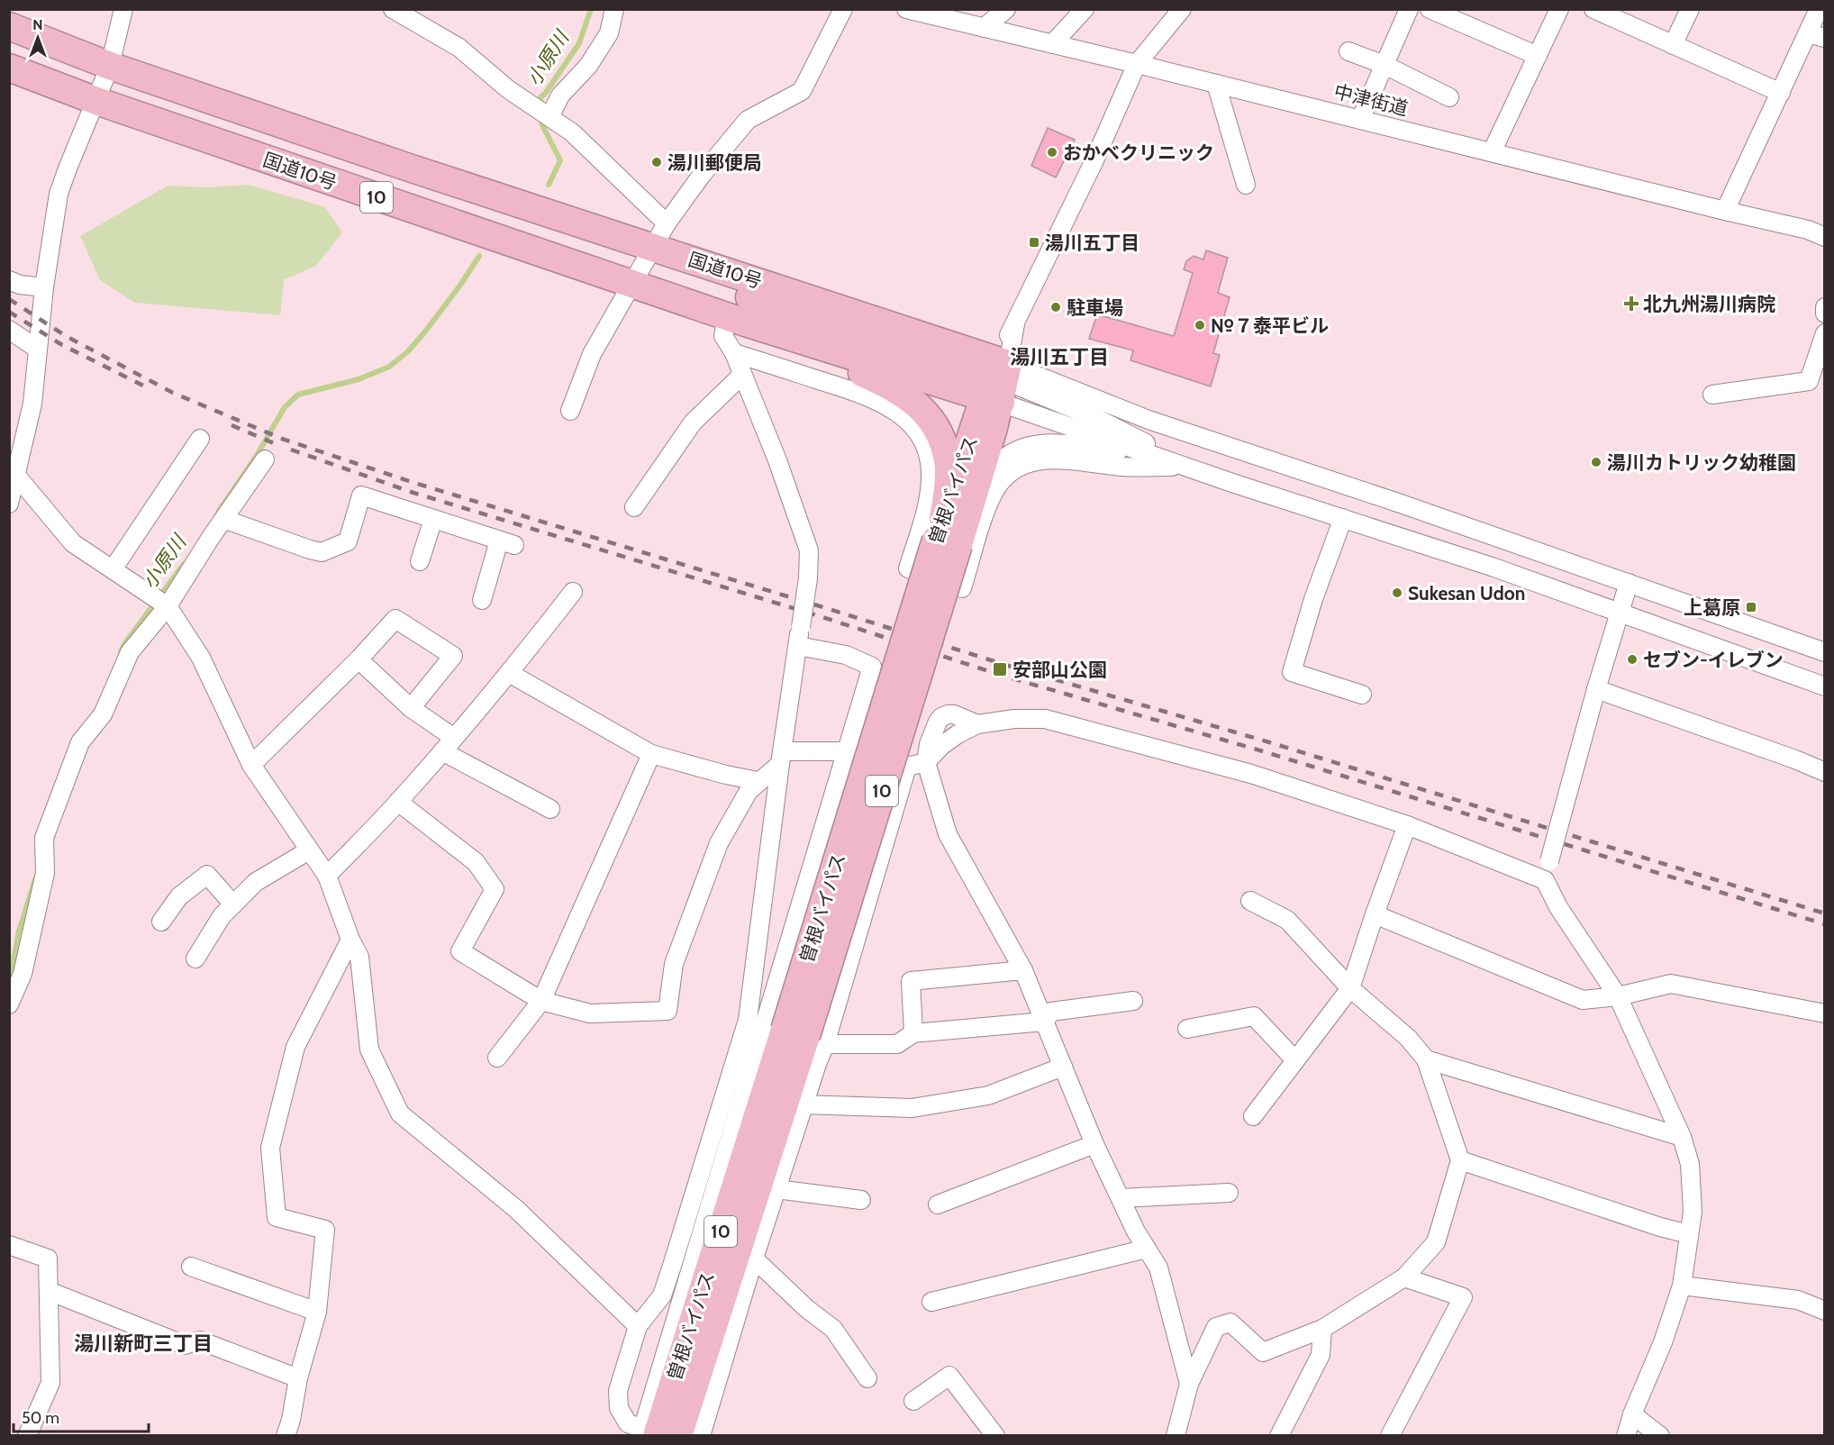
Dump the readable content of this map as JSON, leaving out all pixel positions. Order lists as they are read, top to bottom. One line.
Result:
{"streets":{"highway":["国道10号","10","曽根バイパス"],"street":["中津街道"]},"crossings":[["国道10号","10"],["国道10号","曽根バイパス"],["10","曽根バイパス"]],"districts":["湯川五丁目","湯川新町三丁目"],"water":["小原川"],"places":{"other":["おかべクリニック","湯川郵便局","駐車場","№７泰平ビル","湯川カトリック幼稚園","Sukesan Udon","セブン-イレブン"],"transit":["湯川五丁目","上葛原","安部山公園"],"health":["北九州湯川病院"]},"scale_bar":"50 m","north":"top"}
